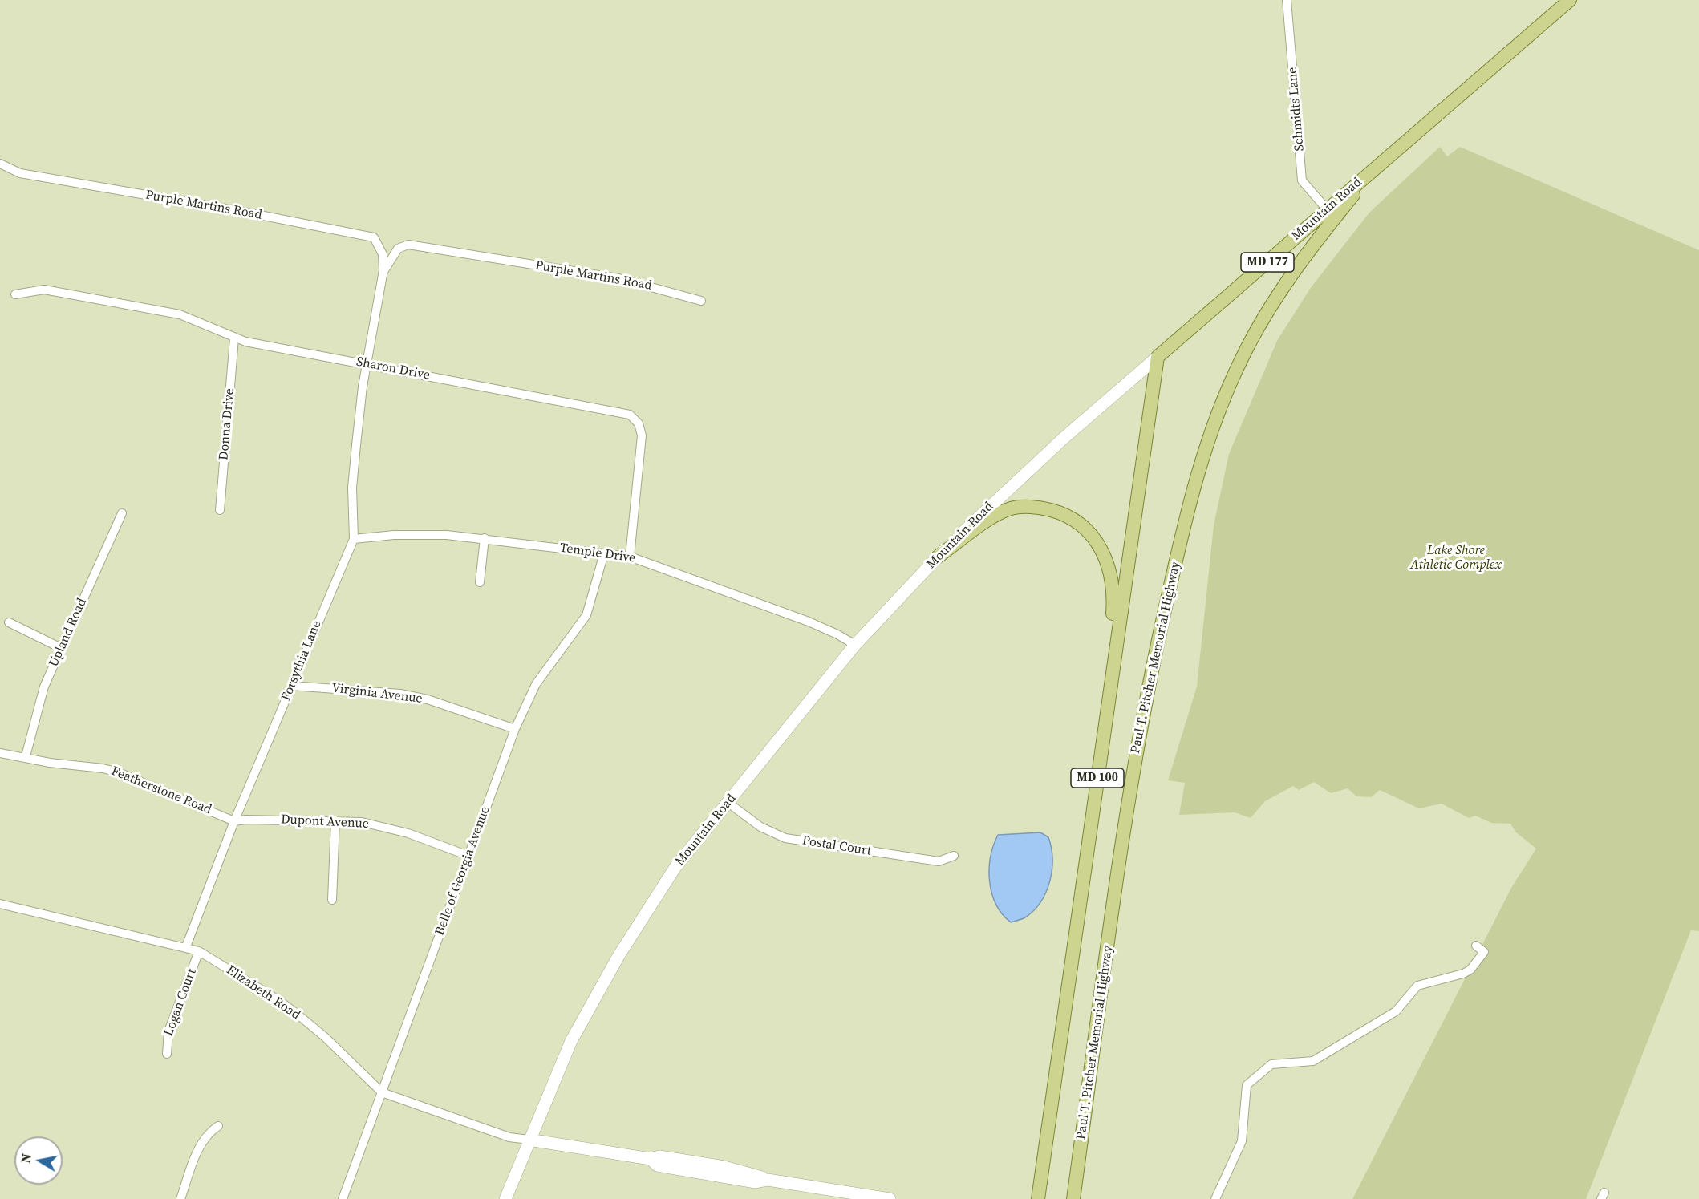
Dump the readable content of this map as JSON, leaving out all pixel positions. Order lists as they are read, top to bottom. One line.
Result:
{"streets":{"main road":["Mountain Road","MD 177","Paul T. Pitcher Memorial Highway","MD 100"],"street":["Schmidts Lane","Purple Martins Road","Sharon Drive","Donna Drive","Temple Drive","Upland Road","Forsythia Lane","Virginia Avenue","Featherstone Road","Dupont Avenue","Postal Court","Belle of Georgia Avenue","Elizabeth Road","Logan Court"]},"crossings":[["Schmidts Lane","Mountain Road"],["Purple Martins Road","Sharon Drive"],["Purple Martins Road","Forsythia Lane"],["Mountain Road","Temple Drive"],["Mountain Road","Paul T. Pitcher Memorial Highway"],["Mountain Road","MD 100"],["Mountain Road","Postal Court"],["Mountain Road","Elizabeth Road"],["Sharon Drive","Donna Drive"],["Sharon Drive","Temple Drive"],["Sharon Drive","Forsythia Lane"],["Temple Drive","Forsythia Lane"],["Temple Drive","Belle of Georgia Avenue"],["Upland Road","Featherstone Road"],["Forsythia Lane","Virginia Avenue"],["Forsythia Lane","Featherstone Road"],["Forsythia Lane","Dupont Avenue"],["Forsythia Lane","Elizabeth Road"],["Virginia Avenue","Belle of Georgia Avenue"],["Featherstone Road","Dupont Avenue"],["Dupont Avenue","Belle of Georgia Avenue"],["Belle of Georgia Avenue","Elizabeth Road"],["Elizabeth Road","Logan Court"]],"parks":["Lake Shore Athletic Complex"],"north":"left"}
